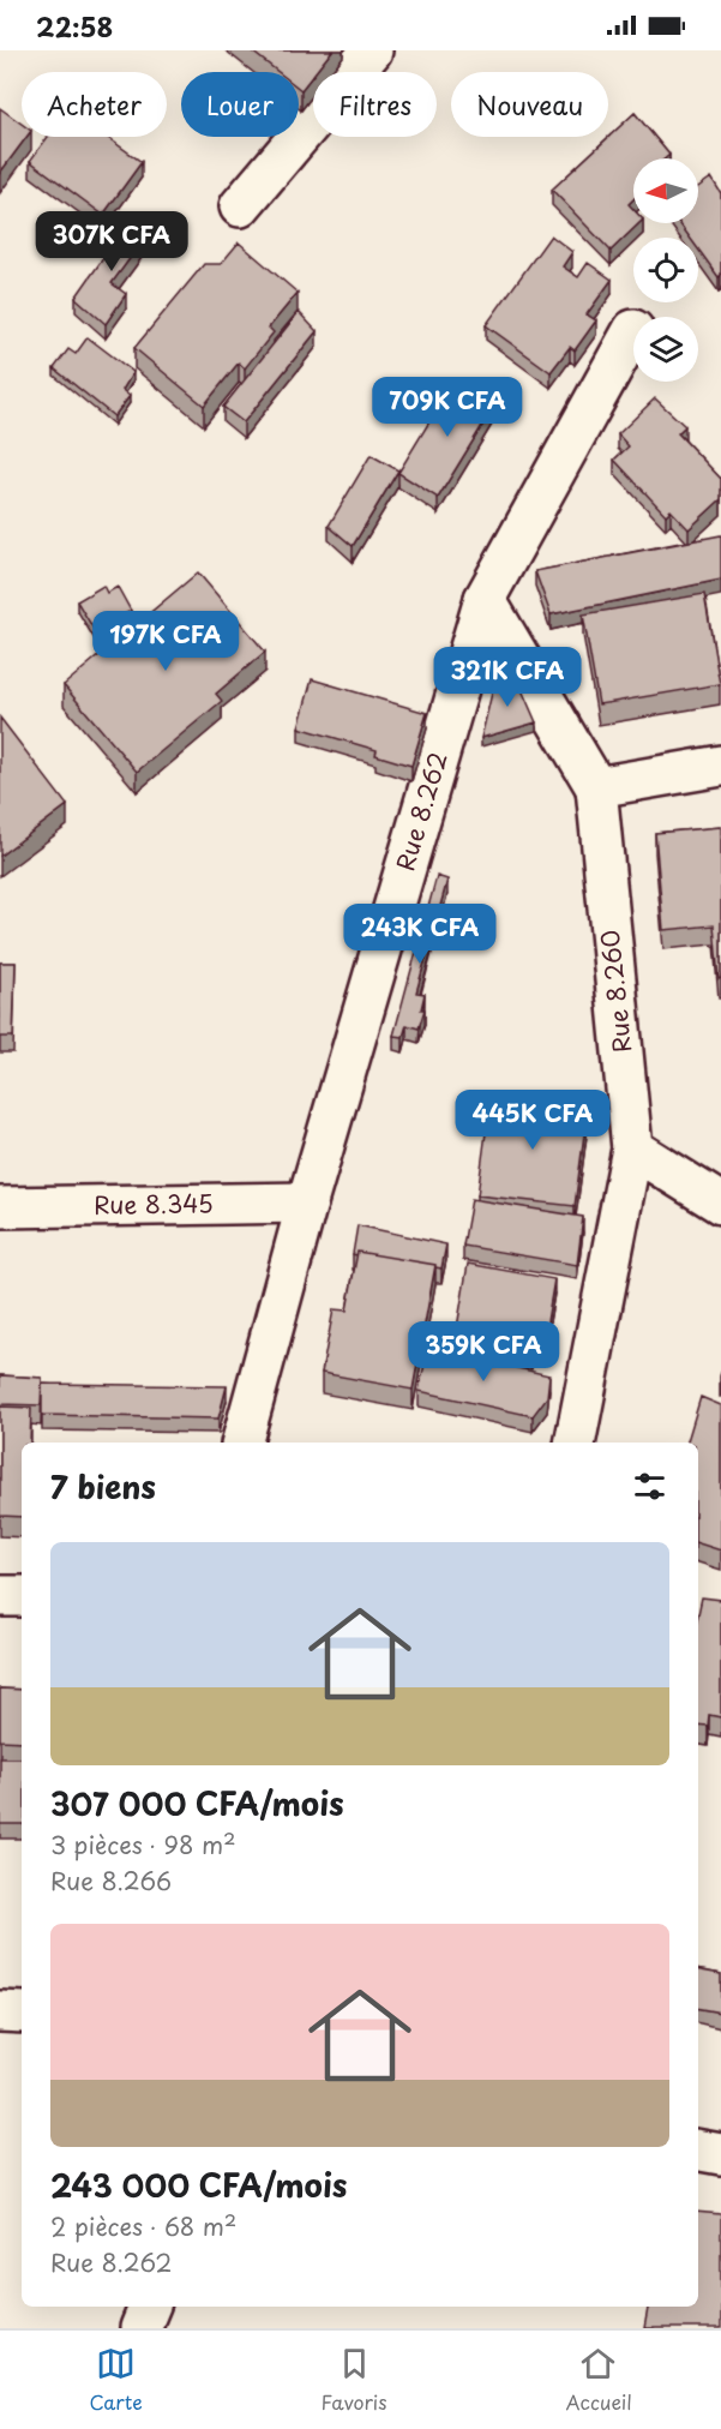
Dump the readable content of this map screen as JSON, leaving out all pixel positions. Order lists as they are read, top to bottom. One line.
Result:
{"streets":{"street":["Rue 8.262","Rue 8.260","Rue 8.345"]},"crossings":[["Rue 8.262","Rue 8.345"]],"north":"left","page":{"status":"22:58","chip":["Acheter","Louer","Filtres","Nouveau"],"price":["307K CFA","709K CFA","197K CFA","321K CFA","243K CFA","445K CFA","359K CFA"],"heading":"7 biens","list":[{"name":"307 000 CFA/mois","note":"3 pièces · 98 m² · Rue 8.266"},{"name":"243 000 CFA/mois","note":"2 pièces · 68 m² · Rue 8.262"}],"tabs":["Carte","Favoris","Accueil"]}}
